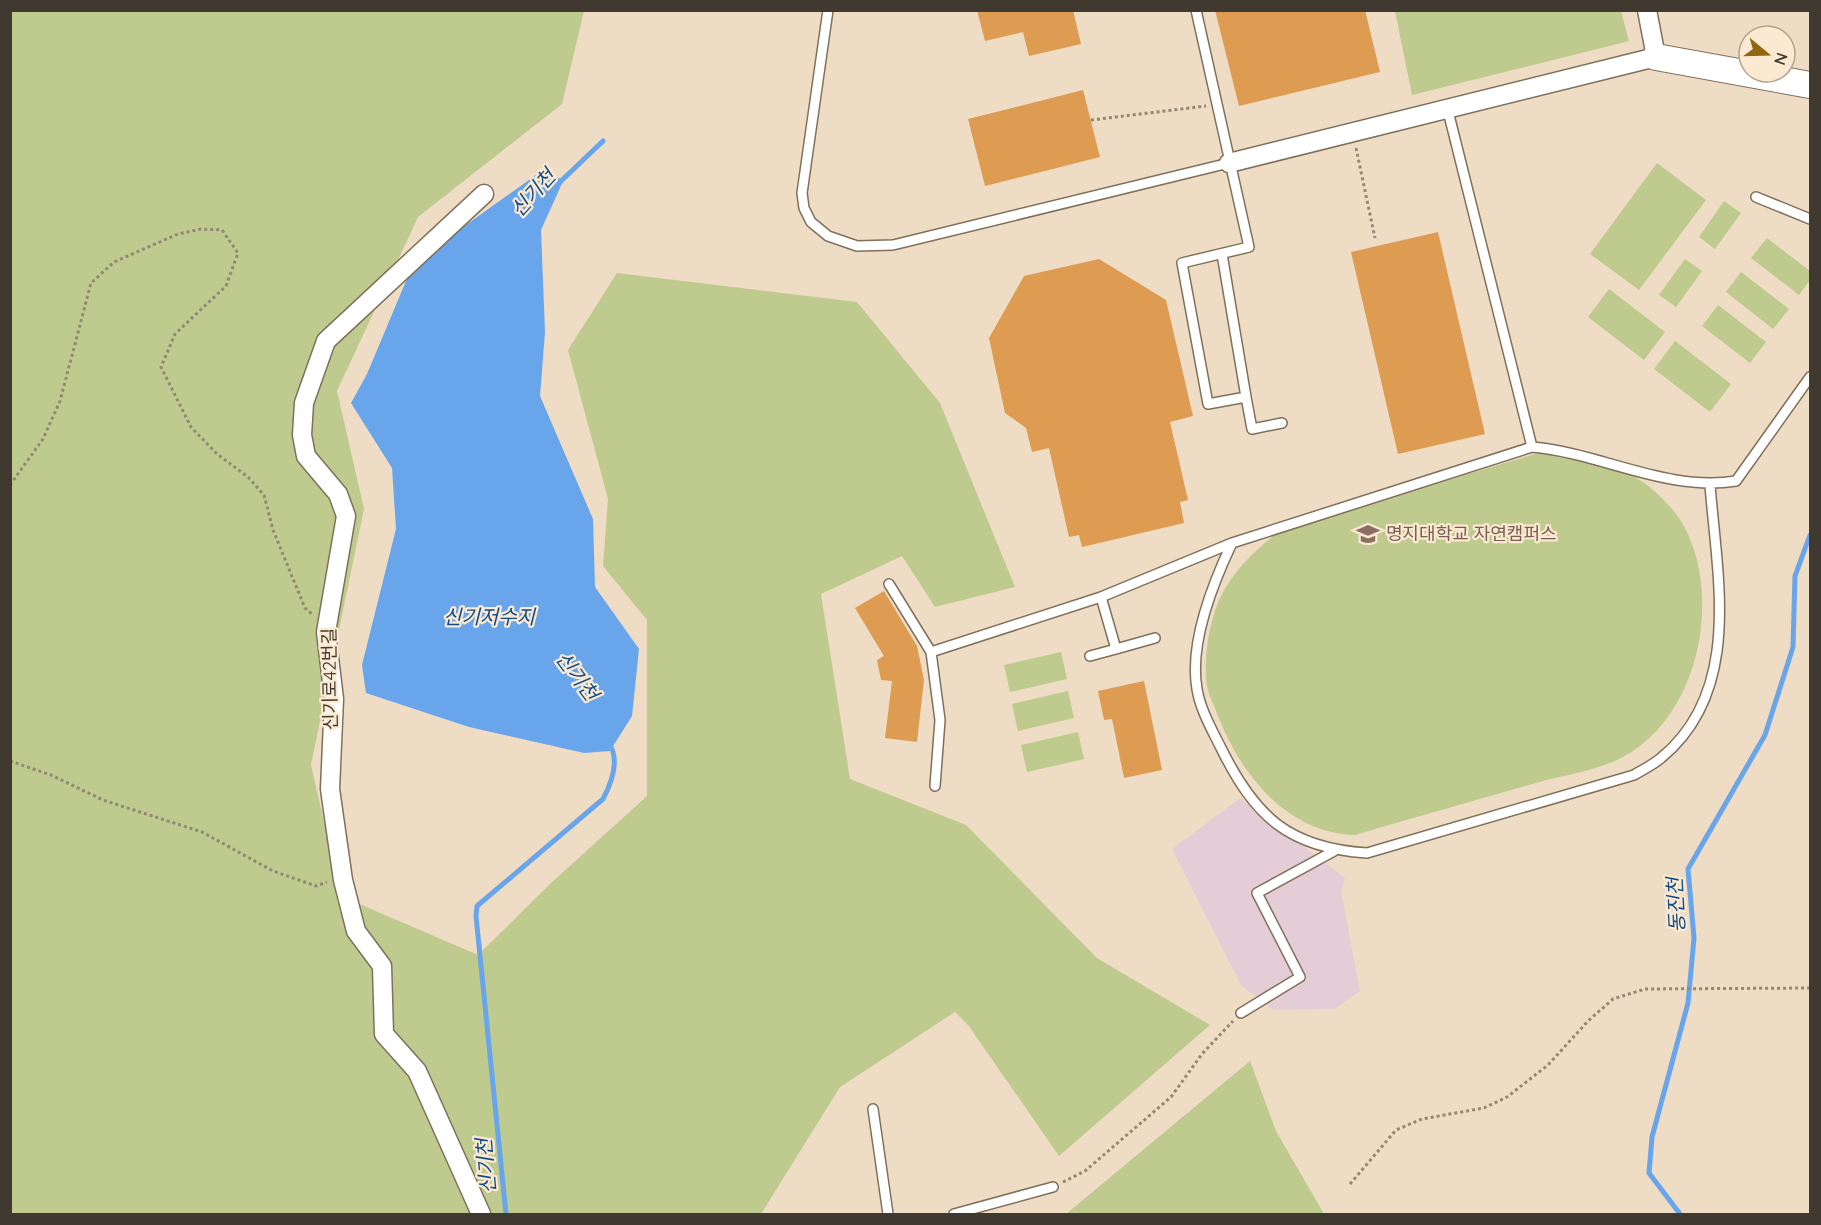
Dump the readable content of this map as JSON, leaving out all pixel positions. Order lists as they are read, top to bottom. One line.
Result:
{"streets":{"street":["신기로42번길"]},"water":["신기천","신기저수지","동진천"],"places":{"school or university":["명지대학교 자연캠퍼스"]},"north":"right"}
